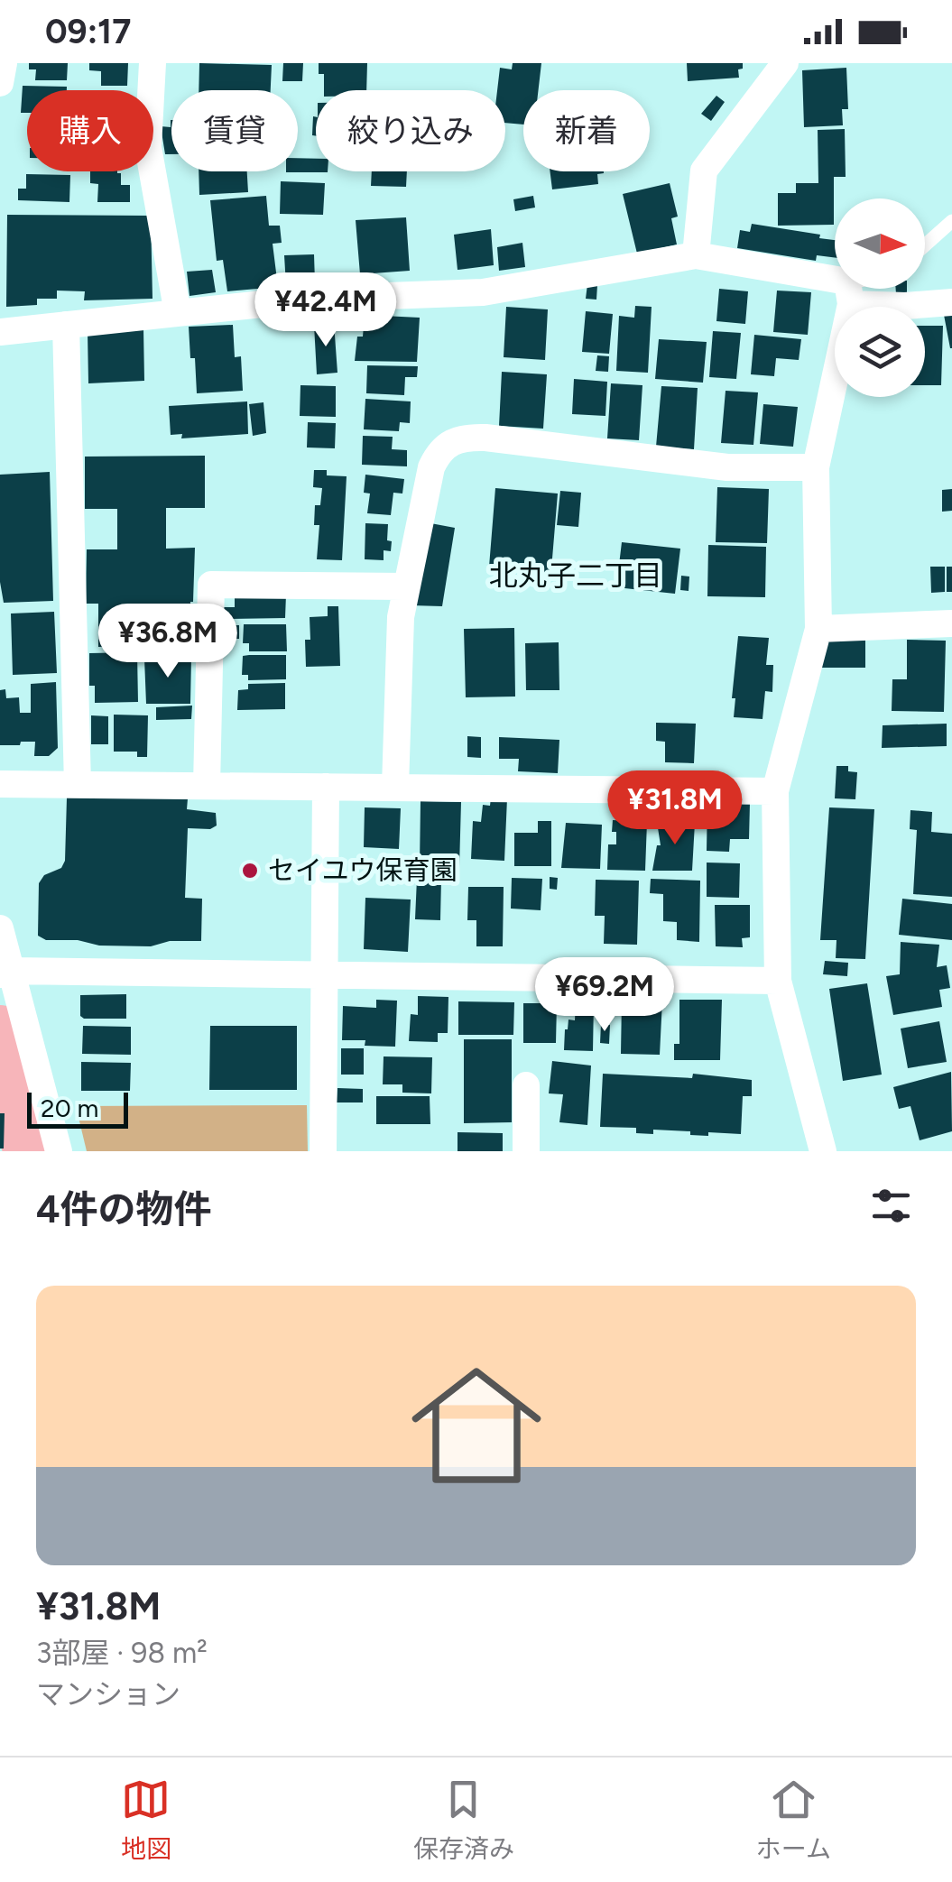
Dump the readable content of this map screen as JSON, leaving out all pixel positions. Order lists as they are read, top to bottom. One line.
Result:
{"districts":["北丸子二丁目"],"places":["セイユウ保育園"],"scale_bar":"20 m","north":"right","page":{"status":"09:17","chip":["購入","賃貸","絞り込み","新着"],"price":["¥42.4M","¥36.8M","¥31.8M","¥69.2M"],"scale":"20 m","heading":"4件の物件","list":[{"name":"¥31.8M","note":"3部屋 · 98 m² · マンション"}],"tabs":["地図","保存済み","ホーム"]}}
